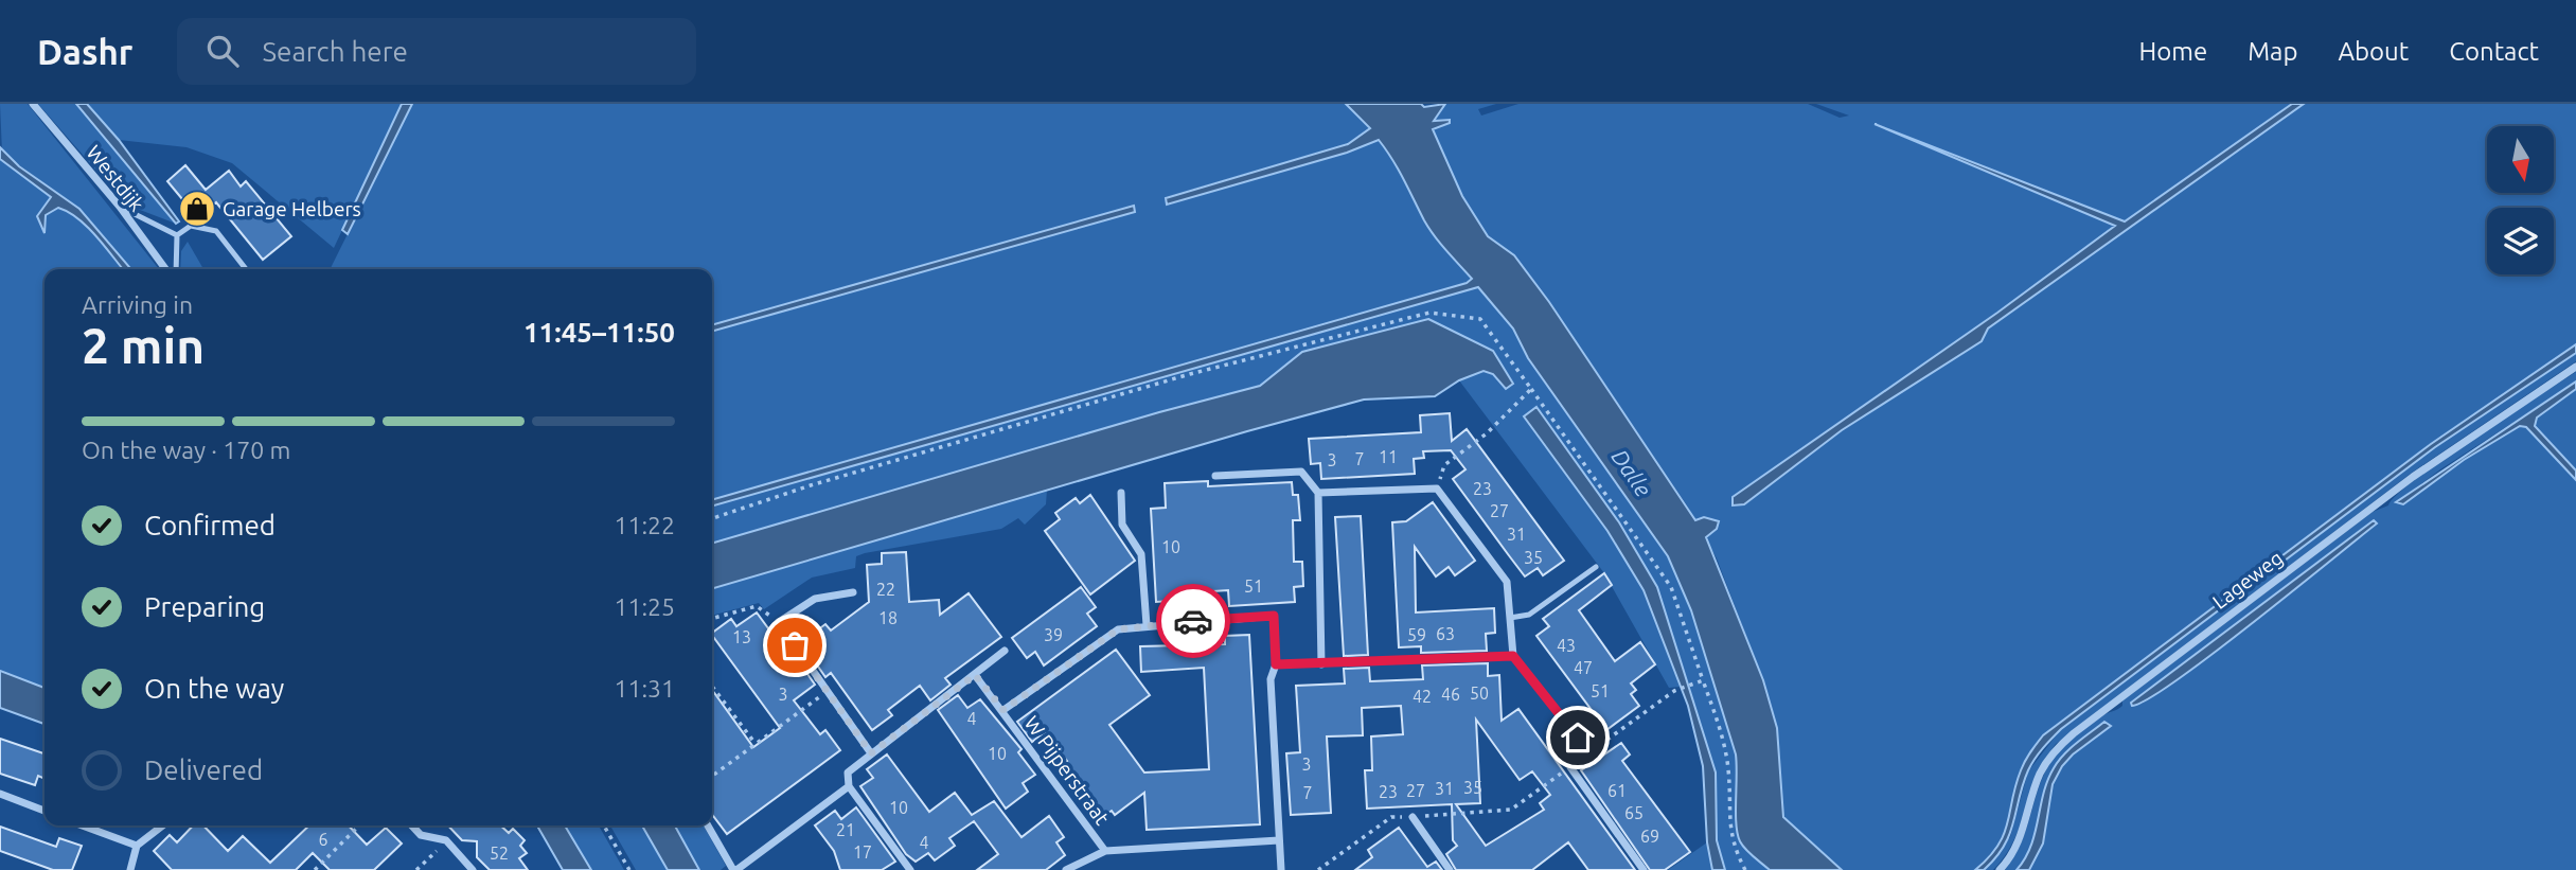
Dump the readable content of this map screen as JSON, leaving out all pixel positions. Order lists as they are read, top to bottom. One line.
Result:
{"streets":{"street":["Westdijk","Lageweg","W Pijperstraat"]},"water":["Dalle"],"places":{"shop":["Garage Helbers"]},"house_numbers":["11","7","3","23","27","31","10","35","51","22","18","63","39","59","13","43","47","51","50","3","46","42","4","10","3","35","31","27","61","23","7","10","65","21","69","6","4","17","52"],"north":"bottom","page":{"header":"Dashr","search":"Search here","nav":["Home","Map","About","Contact"],"heading":["2 min","Arriving in","11:45–11:50"],"bar":"On the way · 170 m","list":[["Confirmed","11:22"],["Preparing","11:25"],["On the way","11:31"],"Delivered"]}}
